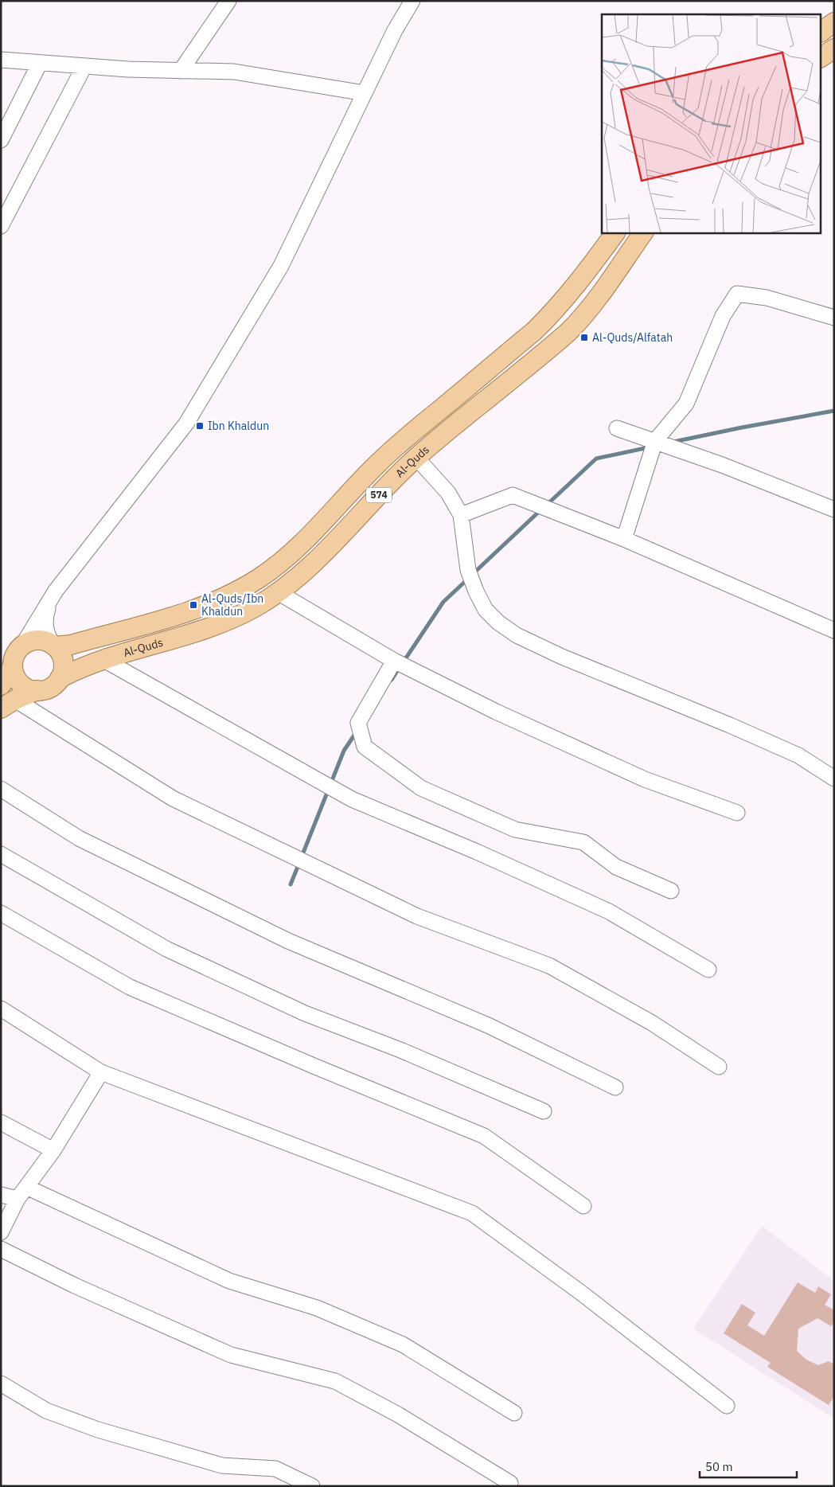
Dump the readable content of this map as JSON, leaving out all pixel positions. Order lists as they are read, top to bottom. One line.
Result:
{"streets":{"main road":["Al-Quds","574"]},"crossings":[["Al-Quds","574"]],"places":{"transit":["Al-Quds/Alfatah","Ibn Khaldun","Al-Quds/Ibn Khaldun"]},"scale_bar":"50 m"}
